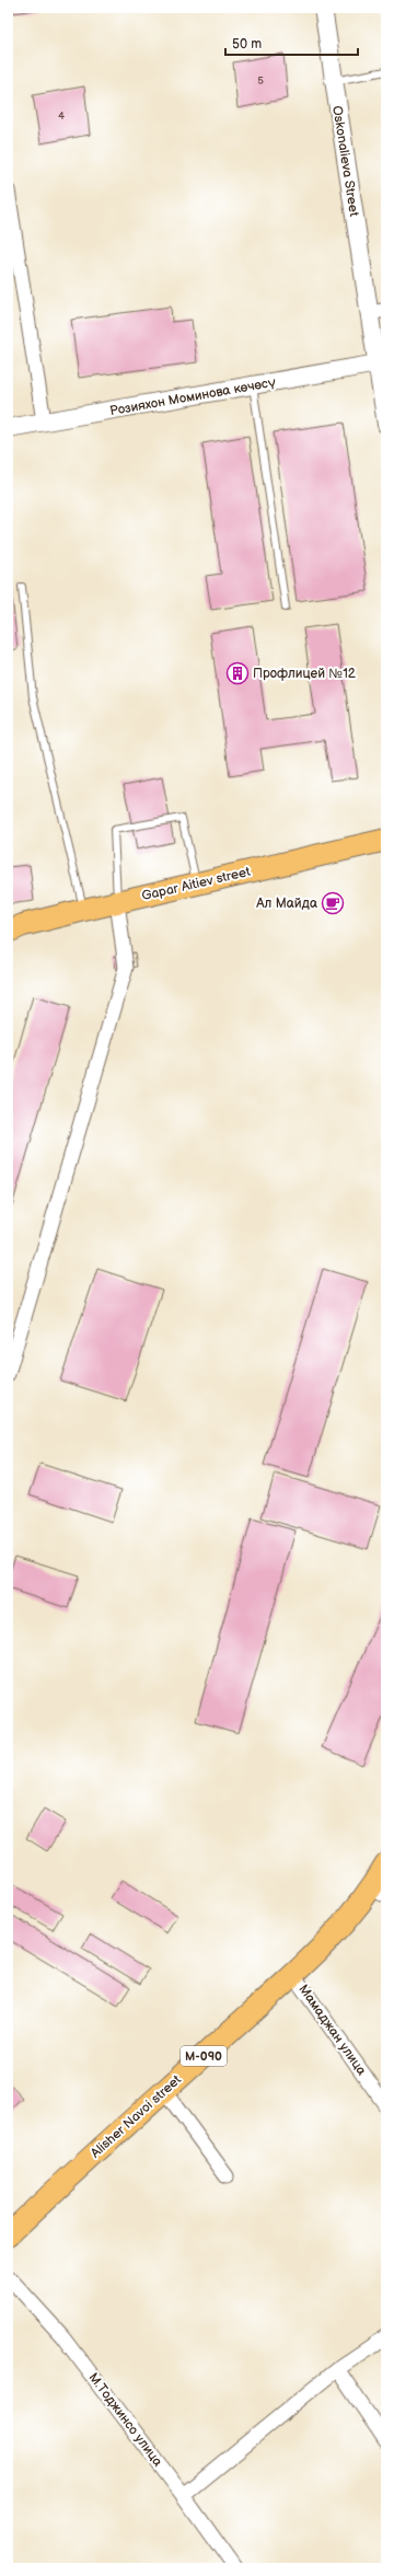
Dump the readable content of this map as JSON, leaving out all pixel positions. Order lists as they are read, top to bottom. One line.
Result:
{"streets":{"main road":["Gapar Aitiev street","М-090","Alisher Navoi street"],"street":["Oskonalieva Street","Розияхон Моминова көчөсү","Мамаджан улица","М.Тоджинсо улица"]},"crossings":[["Oskonalieva Street","Розияхон Моминова көчөсү"],["Мамаджан улица","Alisher Navoi street"]],"places":{"building":["Профлицей №12"],"cafe":["Ал Майда"]},"house_numbers":["5","4"],"scale_bar":"50 m"}
